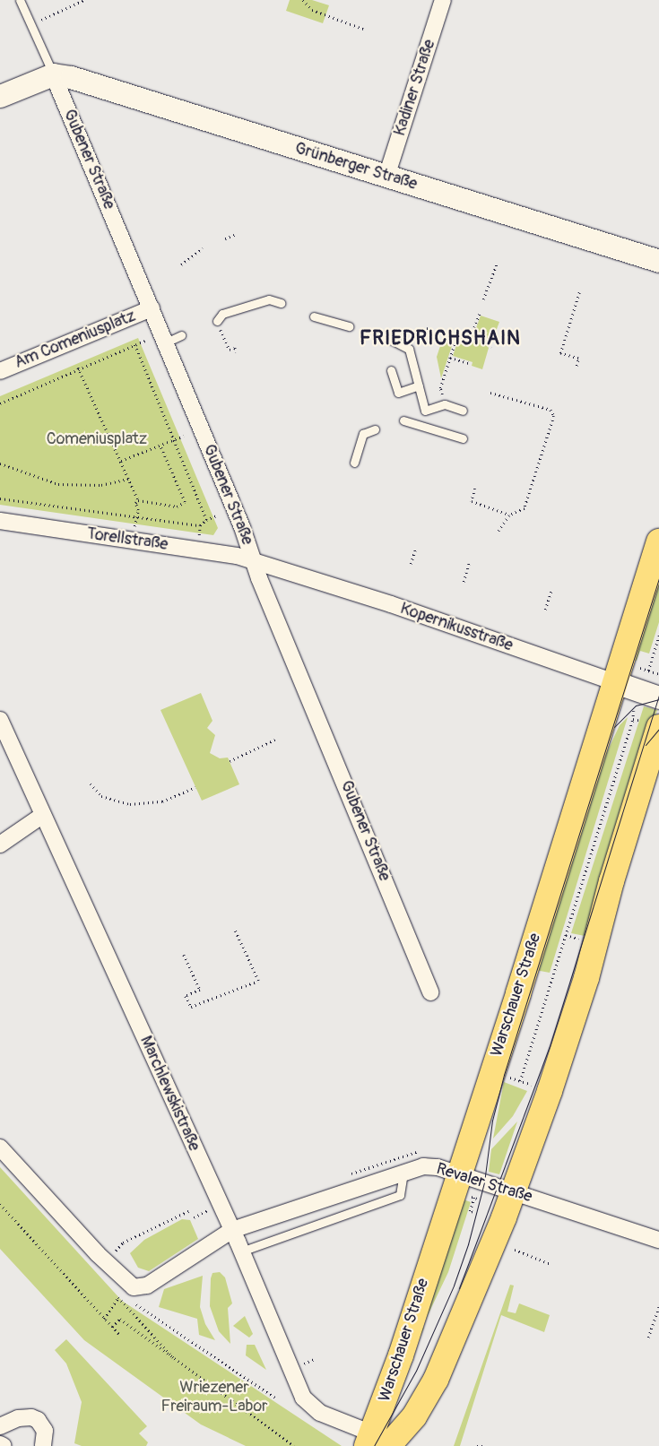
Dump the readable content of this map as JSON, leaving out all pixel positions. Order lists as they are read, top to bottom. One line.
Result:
{"streets":{"main road":["Warschauer Straße"],"street":["Kadiner Straße","Gubener Straße","Grünberger Straße","Am Comeniusplatz","Torellstraße","Kopernikusstraße","Marchlewskistraße","Revaler Straße"]},"crossings":[["Kadiner Straße","Grünberger Straße"],["Gubener Straße","Grünberger Straße"],["Gubener Straße","Am Comeniusplatz"],["Gubener Straße","Torellstraße"],["Gubener Straße","Kopernikusstraße"],["Torellstraße","Kopernikusstraße"],["Kopernikusstraße","Warschauer Straße"],["Warschauer Straße","Marchlewskistraße"],["Warschauer Straße","Revaler Straße"],["Marchlewskistraße","Revaler Straße"]],"districts":["FRIEDRICHSHAIN"],"parks":["Comeniusplatz","Wriezener Freiraum-Labor"]}
